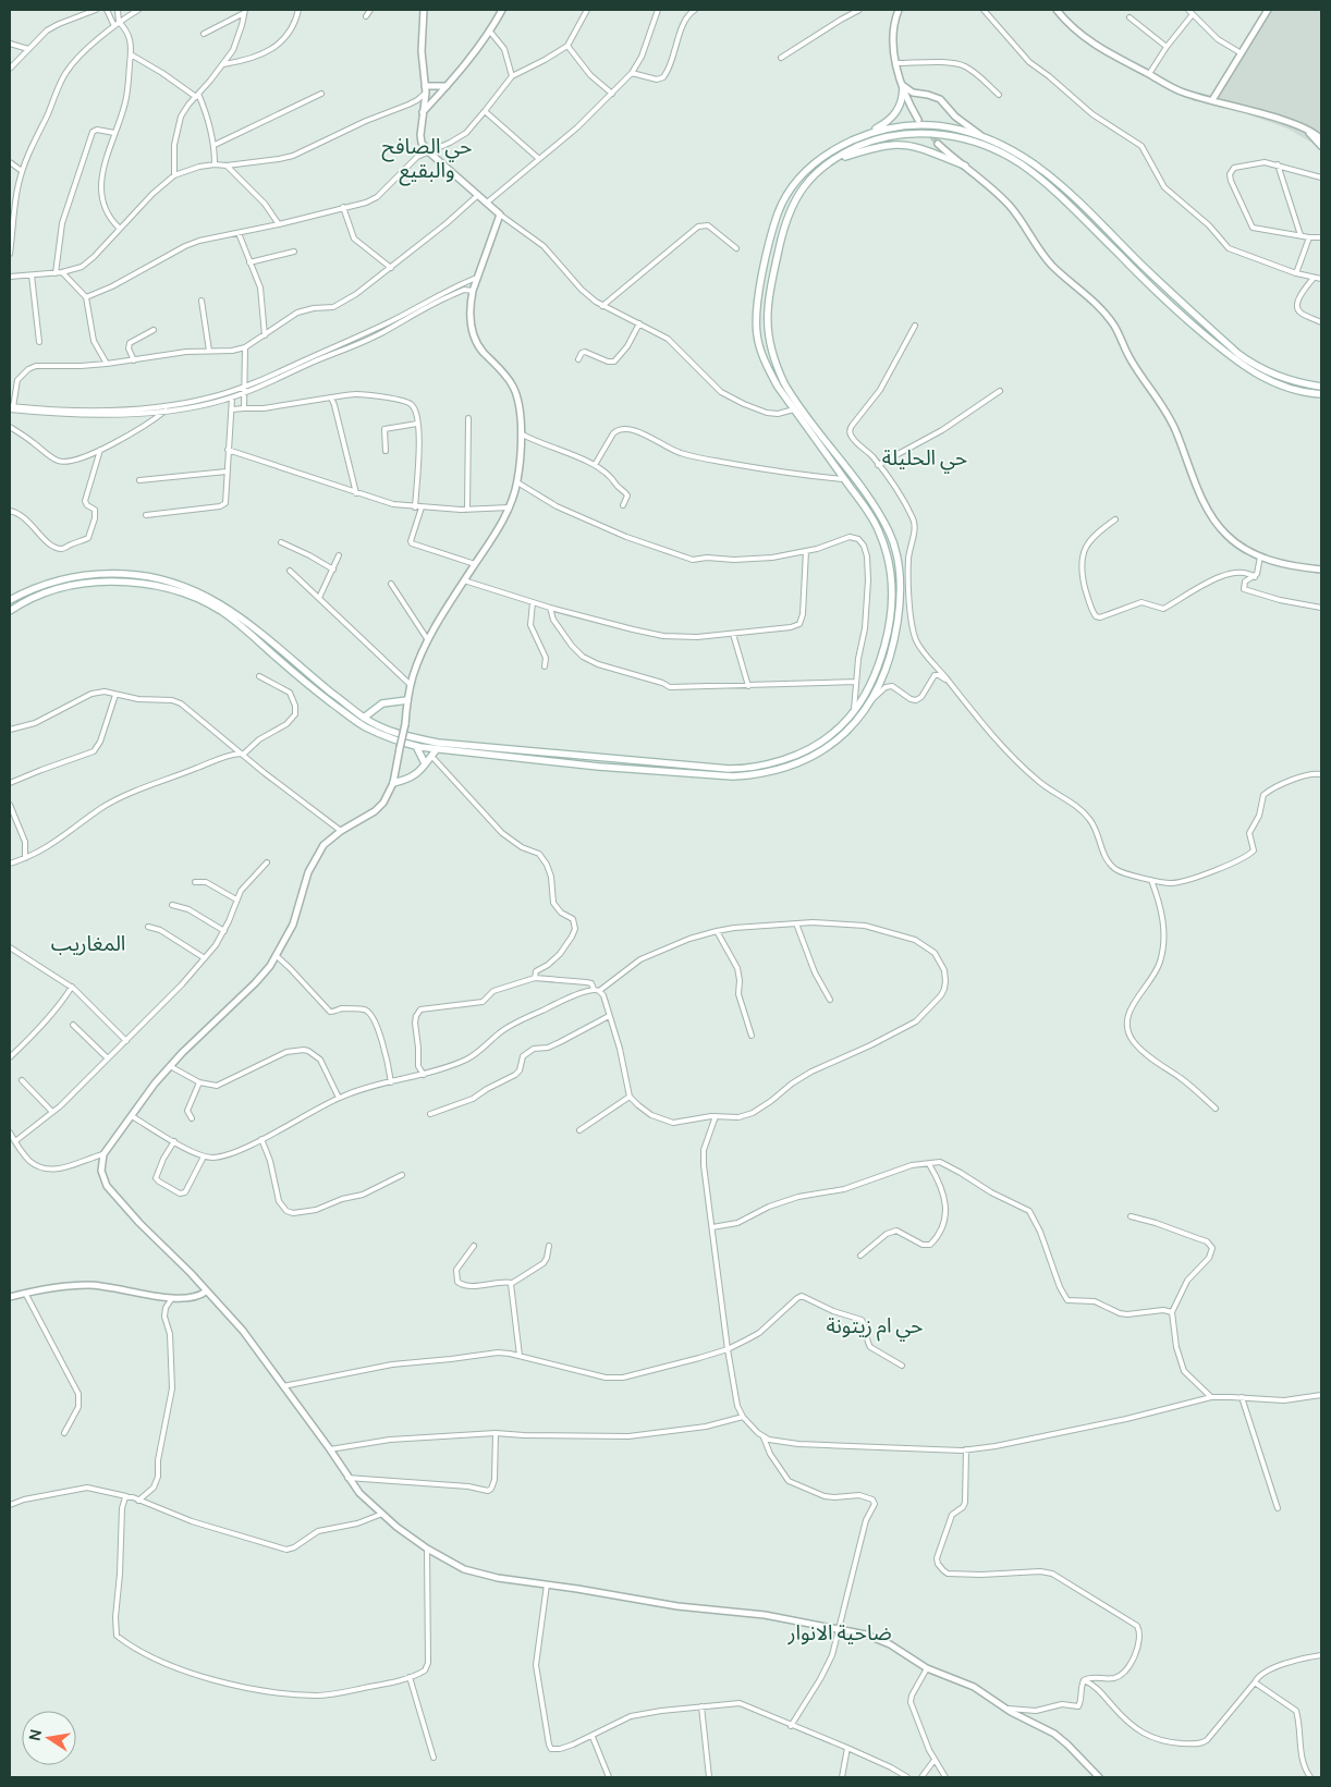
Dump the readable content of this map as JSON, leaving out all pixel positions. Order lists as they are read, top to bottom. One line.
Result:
{"districts":["حي الصافح والبقيع","حي الحليلة","المغاريب","حي ام زيتونة","ضاحية الانوار"],"north":"left"}
